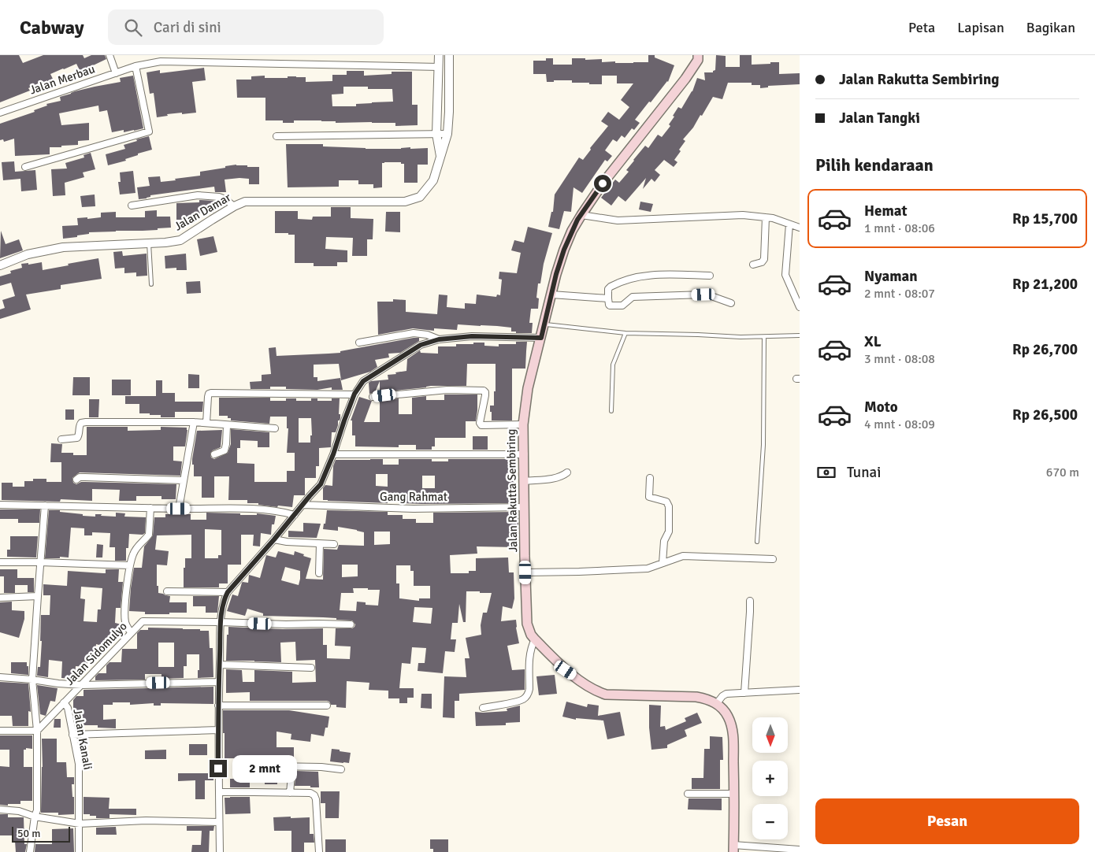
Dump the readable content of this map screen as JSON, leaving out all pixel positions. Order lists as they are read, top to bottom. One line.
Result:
{"streets":{"main road":["Jalan Rakutta Sembiring"],"street":["Jalan Merbau","Jalan Damar","Gang Rahmat","Jalan Sidomulyo","Jalan Kanali"]},"crossings":[["Jalan Merbau","Jalan Damar"],["Jalan Rakutta Sembiring","Gang Rahmat"],["Jalan Sidomulyo","Jalan Kanali"]],"scale_bar":"50 m","north":"bottom","page":{"header":"Cabway","search":"Cari di sini","nav":["Peta","Lapisan","Bagikan"],"banner":["Jalan Rakutta Sembiring","Jalan Tangki"],"heading":"Pilih kendaraan","list":[{"name":"Hemat","note":"1 mnt · 08:06","value":"Rp 15,700"},{"name":"Nyaman","note":"2 mnt · 08:07","value":"Rp 21,200"},{"name":"XL","note":"3 mnt · 08:08","value":"Rp 26,700"},{"name":"Moto","note":"4 mnt · 08:09","value":"Rp 26,500"}],"pay":["Tunai","670 m"],"map_buttons":["+","−"],"bubble":"2 mnt","buttons":"Pesan","scale":"50 m"}}
